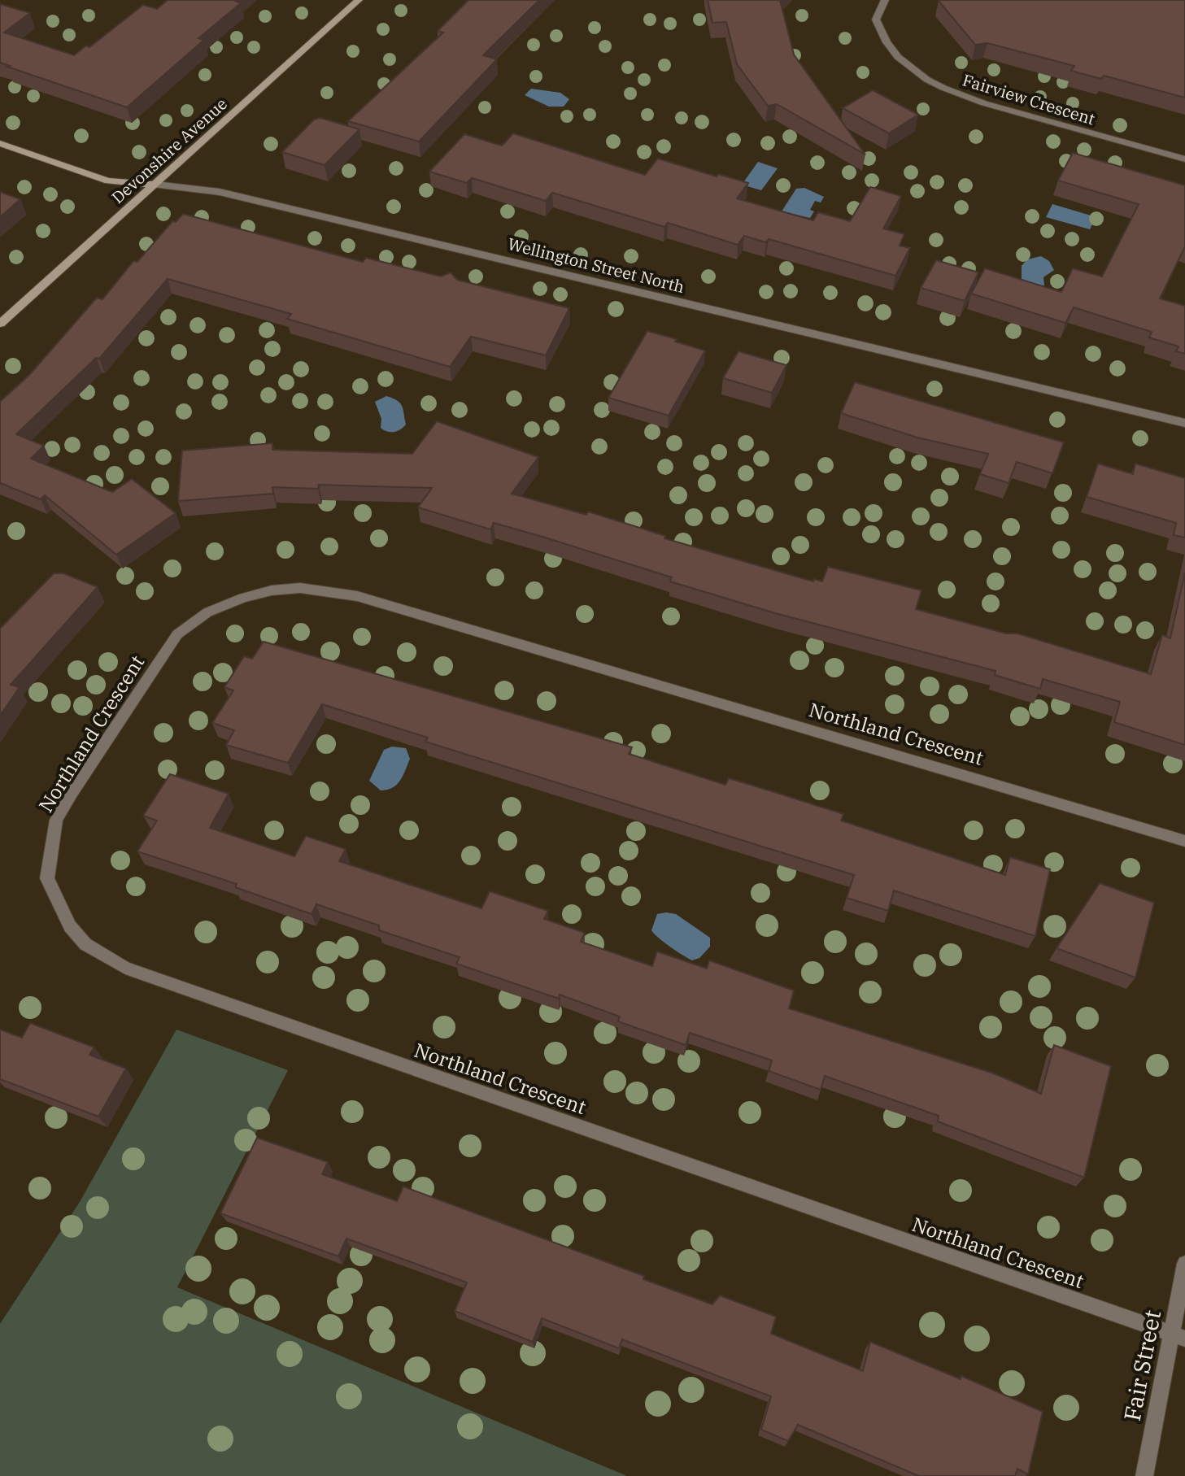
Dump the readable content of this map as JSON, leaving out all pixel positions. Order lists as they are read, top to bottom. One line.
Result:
{"streets":{"main road":["Devonshire Avenue","Wellington Street North"],"street":["Fairview Crescent","Northland Crescent","Fair Street"]},"crossings":[["Devonshire Avenue","Wellington Street North"],["Northland Crescent","Fair Street"]]}
